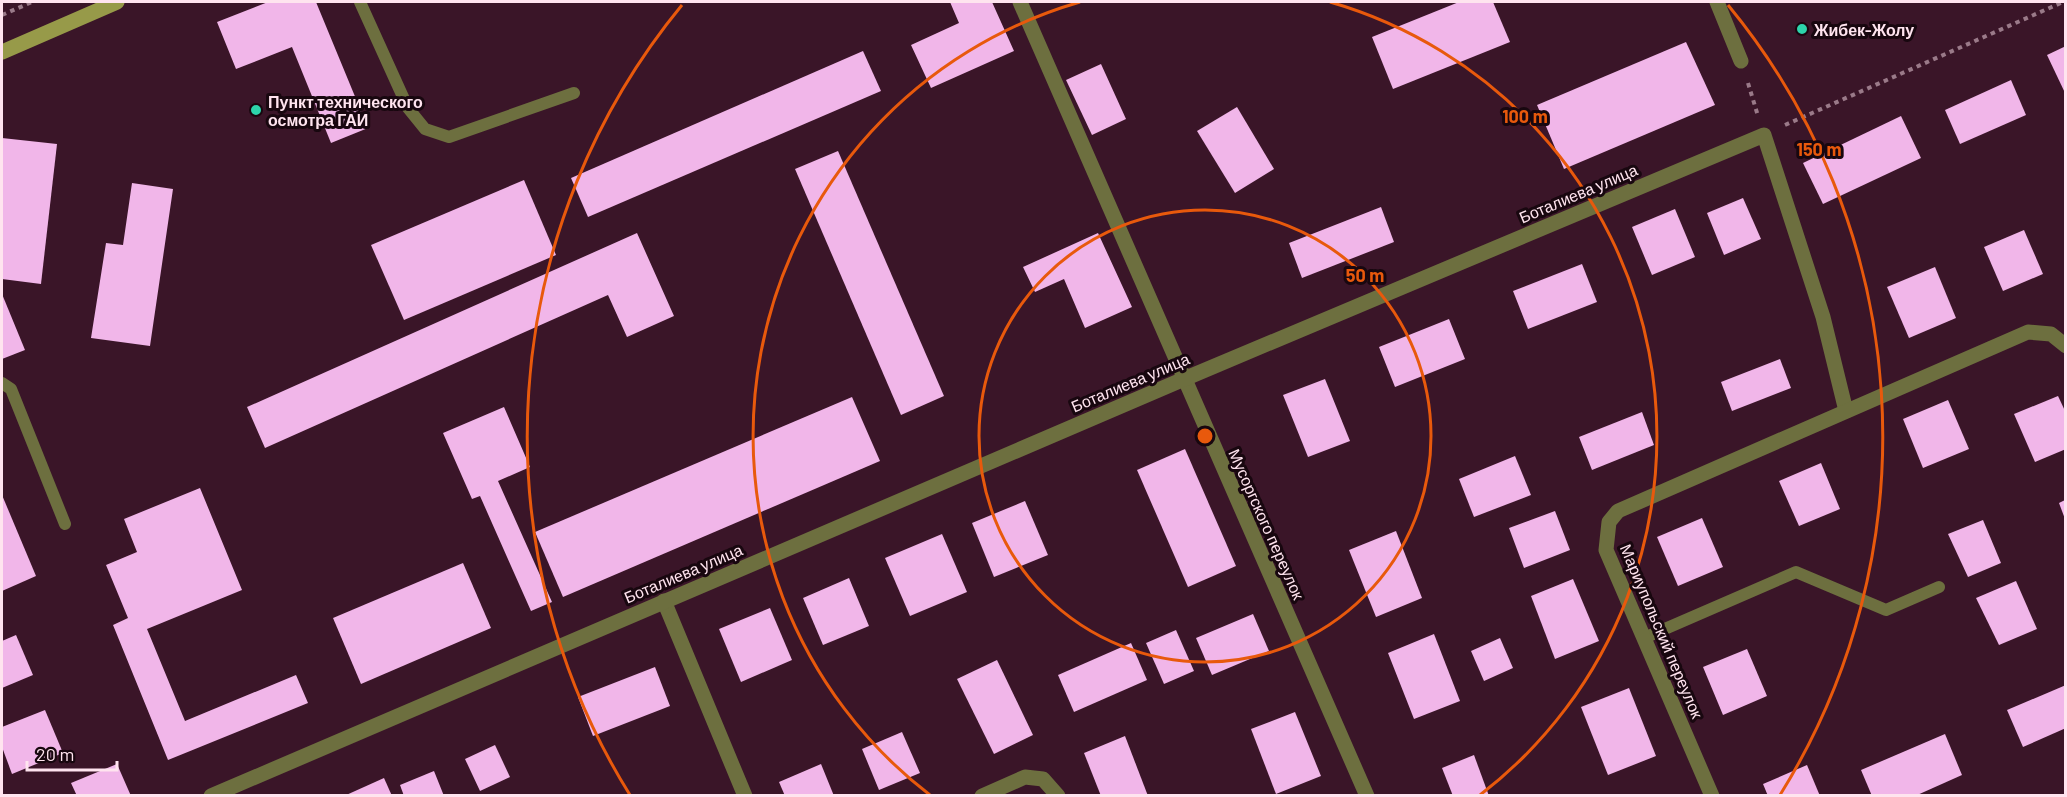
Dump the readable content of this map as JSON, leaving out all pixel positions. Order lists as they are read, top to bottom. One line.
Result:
{"streets":{"street":["Боталиева улица","Мусоргского переулок","Мариупольский переулок"]},"crossings":[["Боталиева улица","Мусоргского переулок"]],"places":["Жибек-Жолу","Пункт технического осмотра ГАИ"],"scale_bar":"20 m","rings":["100 m","150 m","50 m"]}
